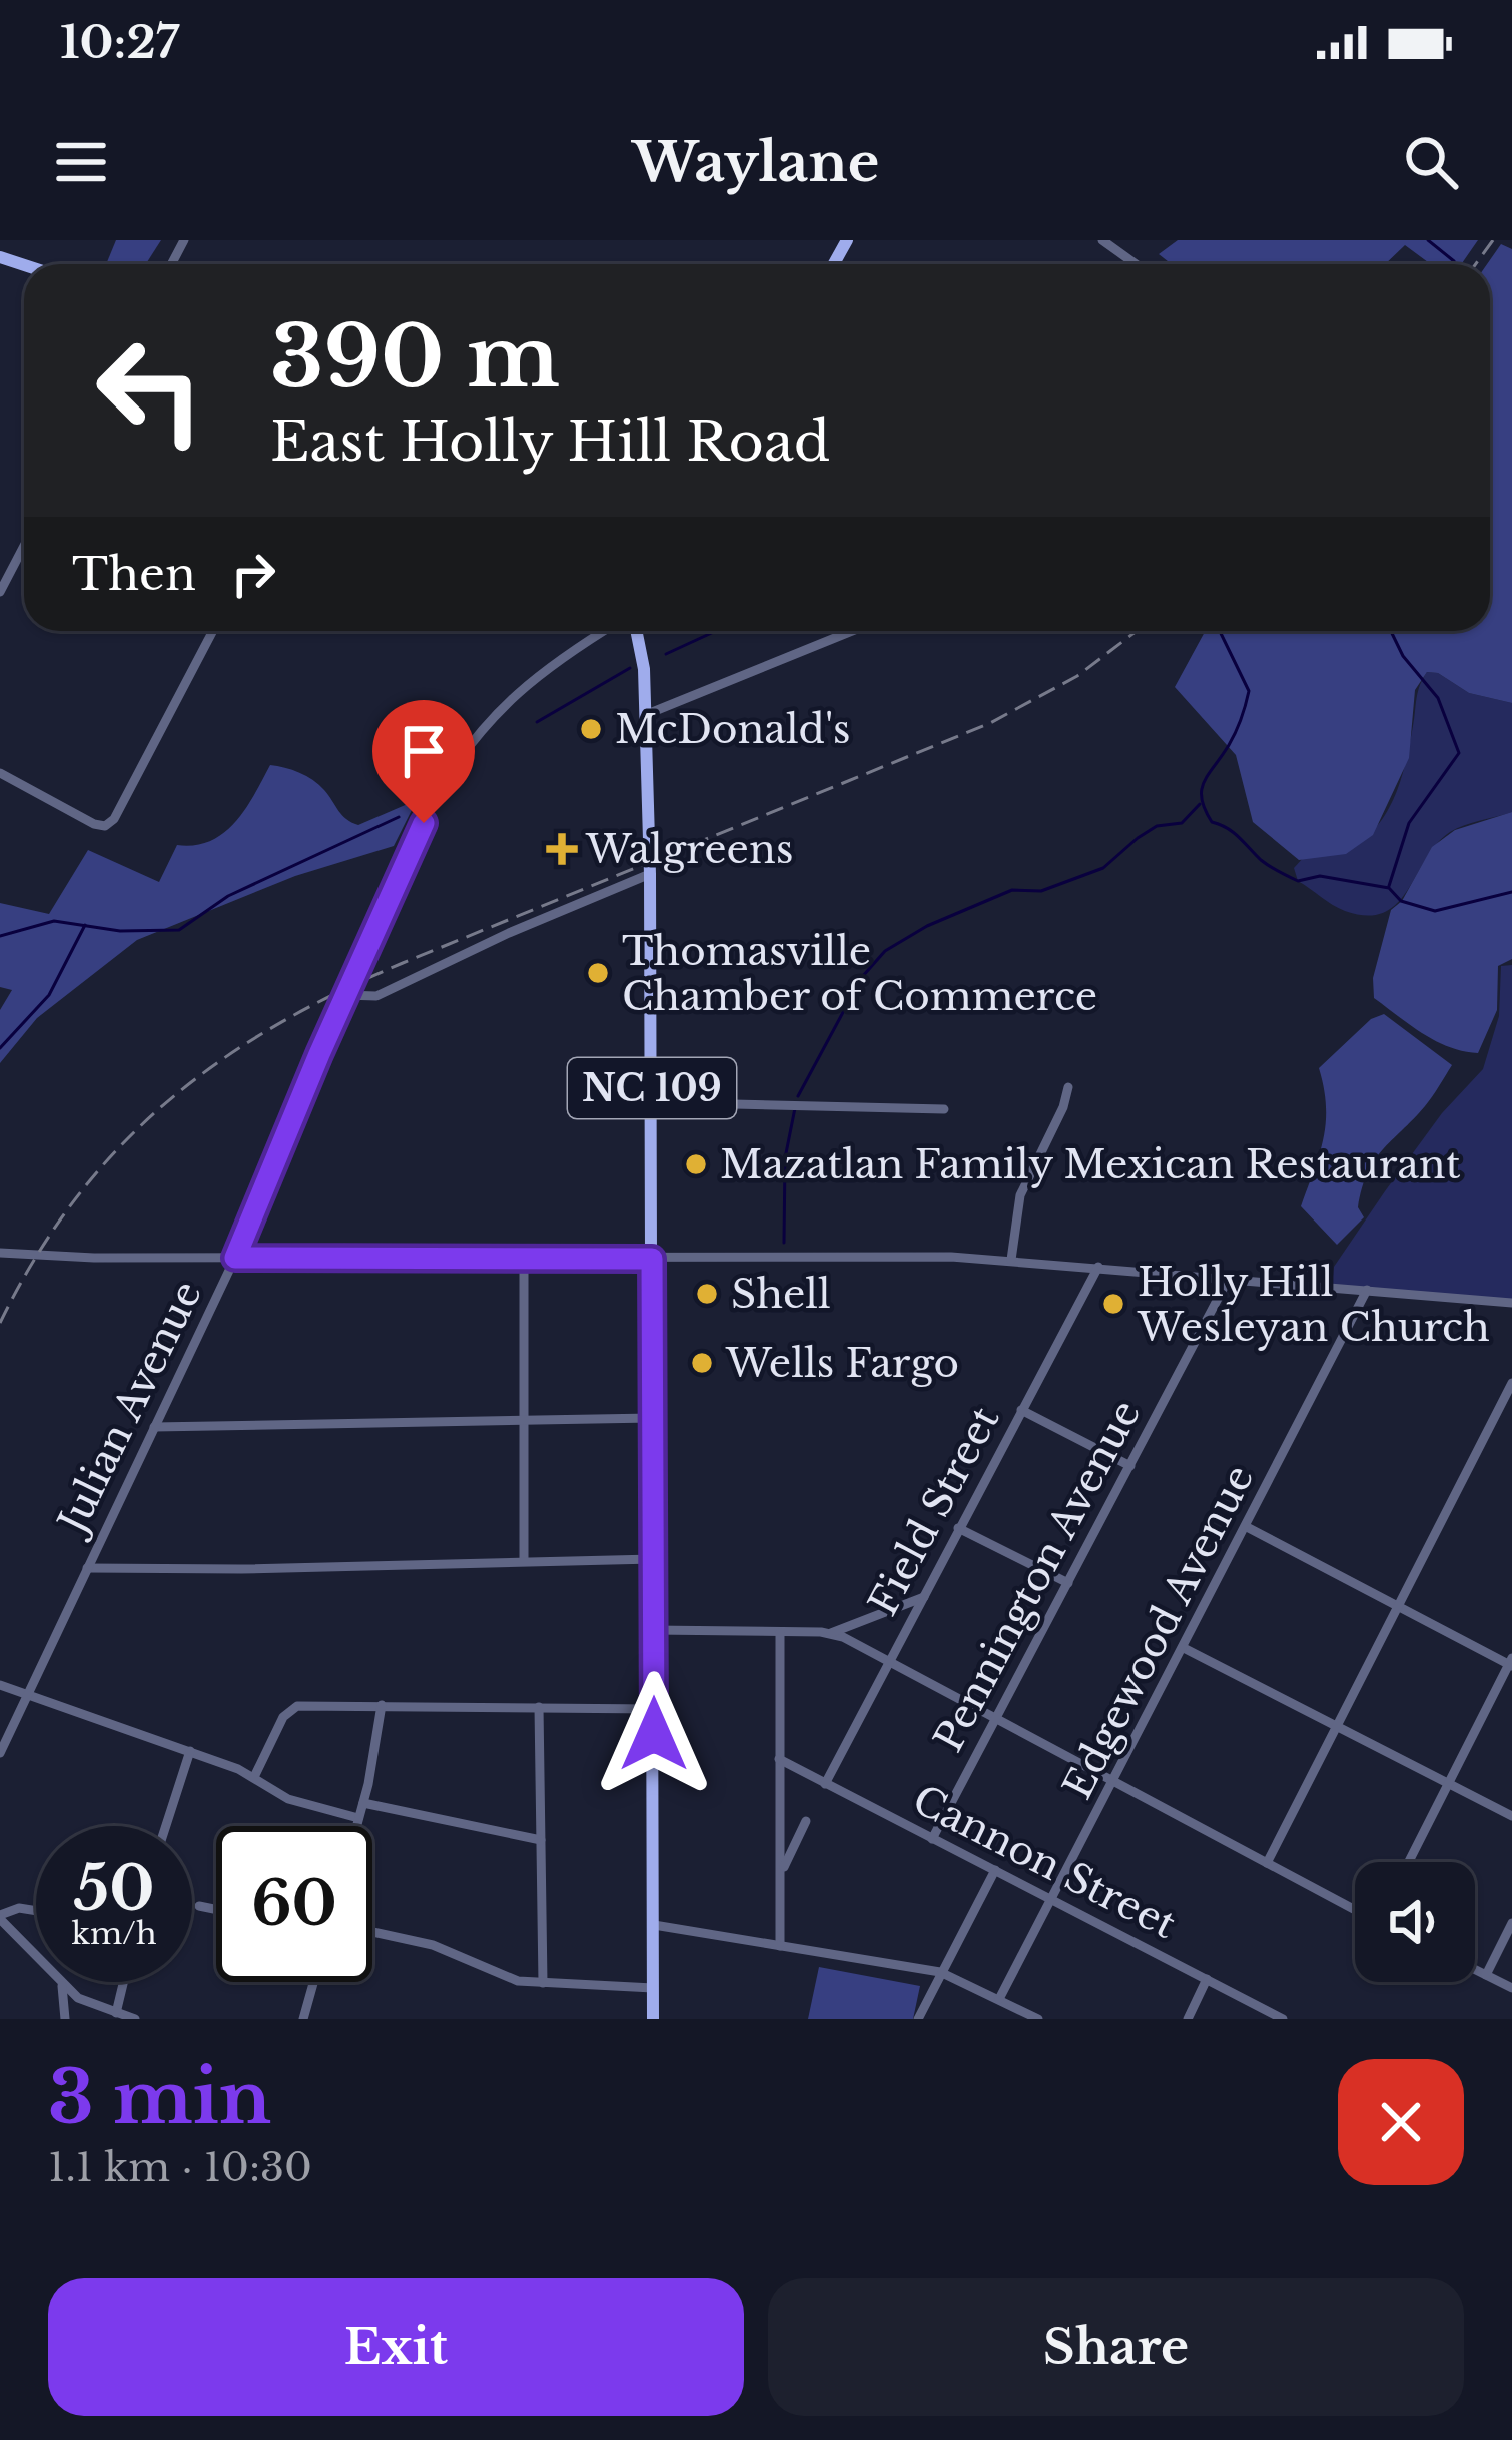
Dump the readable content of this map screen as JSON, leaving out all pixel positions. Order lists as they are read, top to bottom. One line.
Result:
{"streets":{"main road":["NC 109"],"street":["Julian Avenue","Field Street","Pennington Avenue","Edgewood Avenue","Cannon Street"]},"crossings":[["Field Street","Cannon Street"],["Pennington Avenue","Cannon Street"],["Edgewood Avenue","Cannon Street"]],"places":{"other":["McDonald's","Thomasville Chamber of Commerce","Mazatlan Family Mexican Restaurant","Shell","Holly Hill Wesleyan Church","Wells Fargo"],"health":["Walgreens"]},"page":{"status":"10:27","header":"Waylane","turn":["390 m","East Holly Hill Road"],"then":"Then","speed":"50 km/h","limit":"60","heading":["3 min","1.1 km · 10:30"],"buttons":["Exit","Share"]}}
